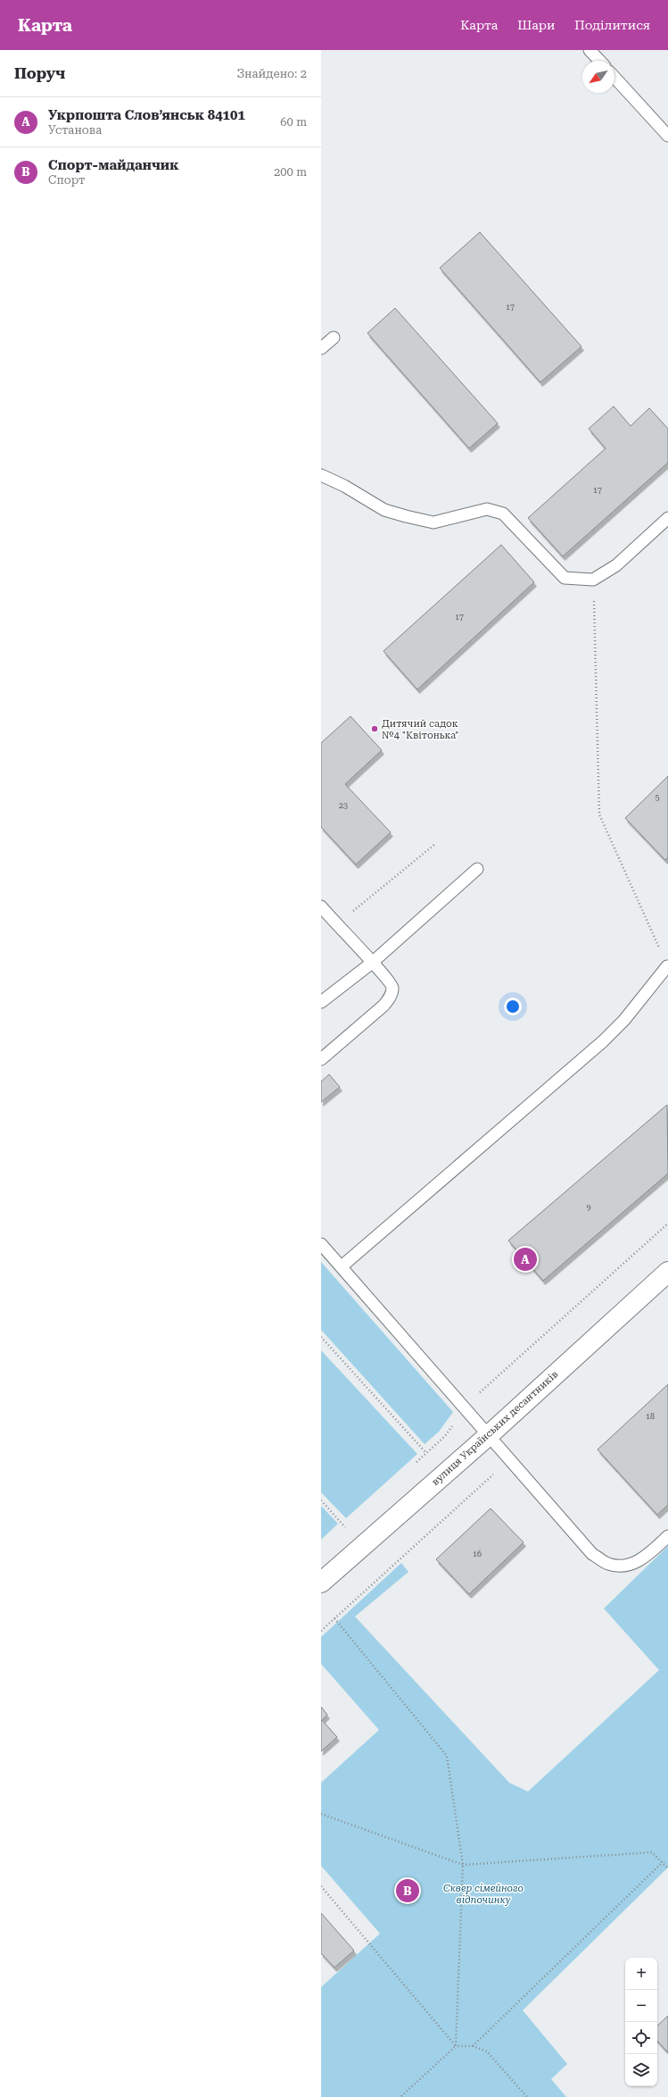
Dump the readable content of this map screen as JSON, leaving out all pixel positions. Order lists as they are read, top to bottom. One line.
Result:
{"streets":{"street":["вулиця Українських десантників"]},"parks":["Сквер сімейного відпочинку"],"places":["Дитячий садок №4 \"Квітонька\""],"house_numbers":["17","17","17","5","23","9","18","16"],"north":"bottom left","page":{"header":"Карта","nav":["Карта","Шари","Поділитися"],"heading":["Поруч","Знайдено: 2"],"list":[{"mark":"A","name":"Укрпошта Слов’янськ 84101","note":"Установа","value":"60 m"},{"mark":"B","name":"Спорт-майданчик","note":"Спорт","value":"200 m"}],"pins":["A","B"],"map_buttons":["+","−"]}}
